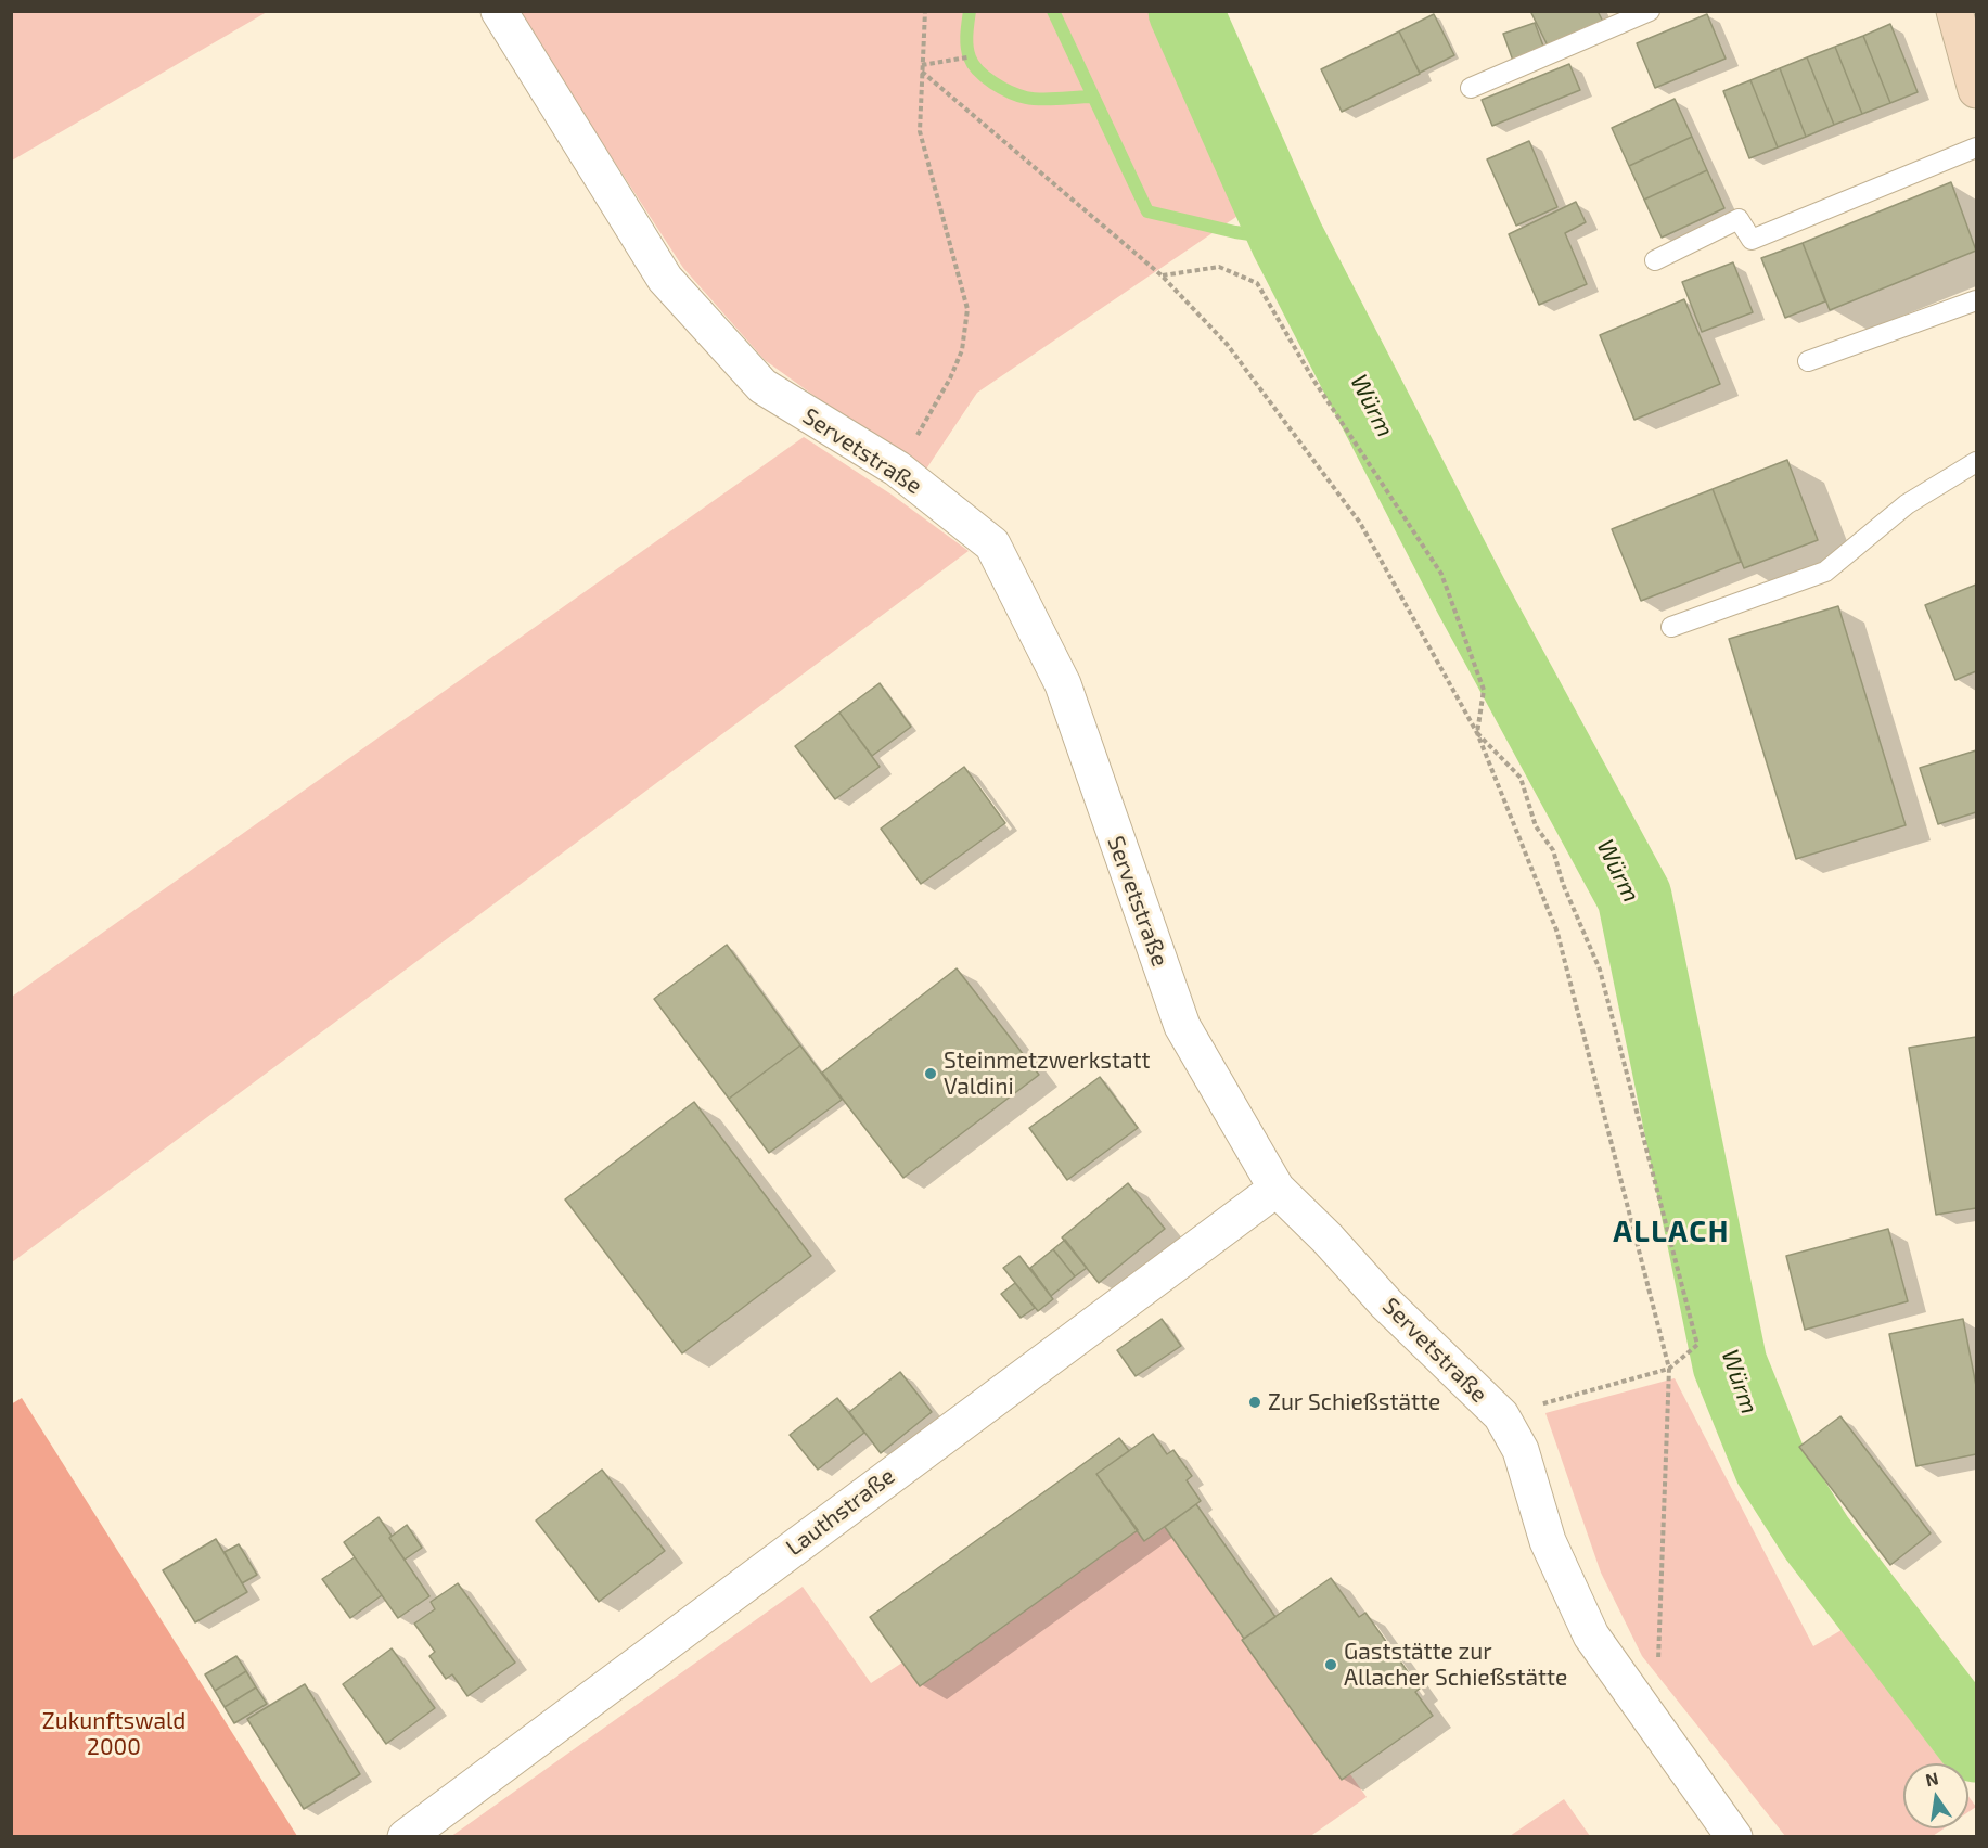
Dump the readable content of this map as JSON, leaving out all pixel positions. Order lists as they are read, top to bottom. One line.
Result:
{"streets":{"street":["Servetstraße","Lauthstraße"]},"crossings":[["Servetstraße","Lauthstraße"]],"districts":["ALLACH"],"water":["Würm"],"parks":["Zukunftswald 2000"],"places":["Steinmetzwerkstatt Valdini","Zur Schießstätte","Gaststätte zur Allacher Schießstätte"],"north":"top"}
